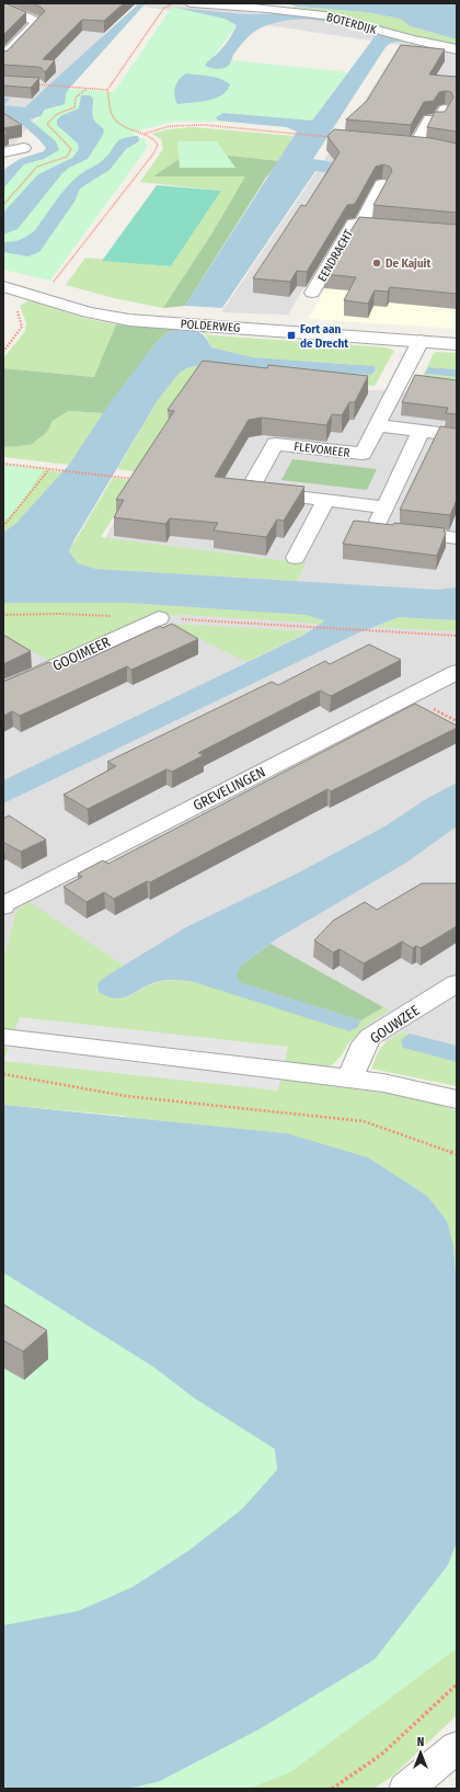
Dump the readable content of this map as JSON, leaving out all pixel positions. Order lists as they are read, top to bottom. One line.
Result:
{"streets":{"street":["BOTERDIJK","EENDRACHT","POLDERWEG","FLEVOMEER","GOOIMEER","GREVELINGEN","GOUWZEE"]},"crossings":[["POLDERWEG","FLEVOMEER"]],"places":{"other":["De Kajuit"],"transit":["Fort aan de Drecht"]},"north":"top"}
